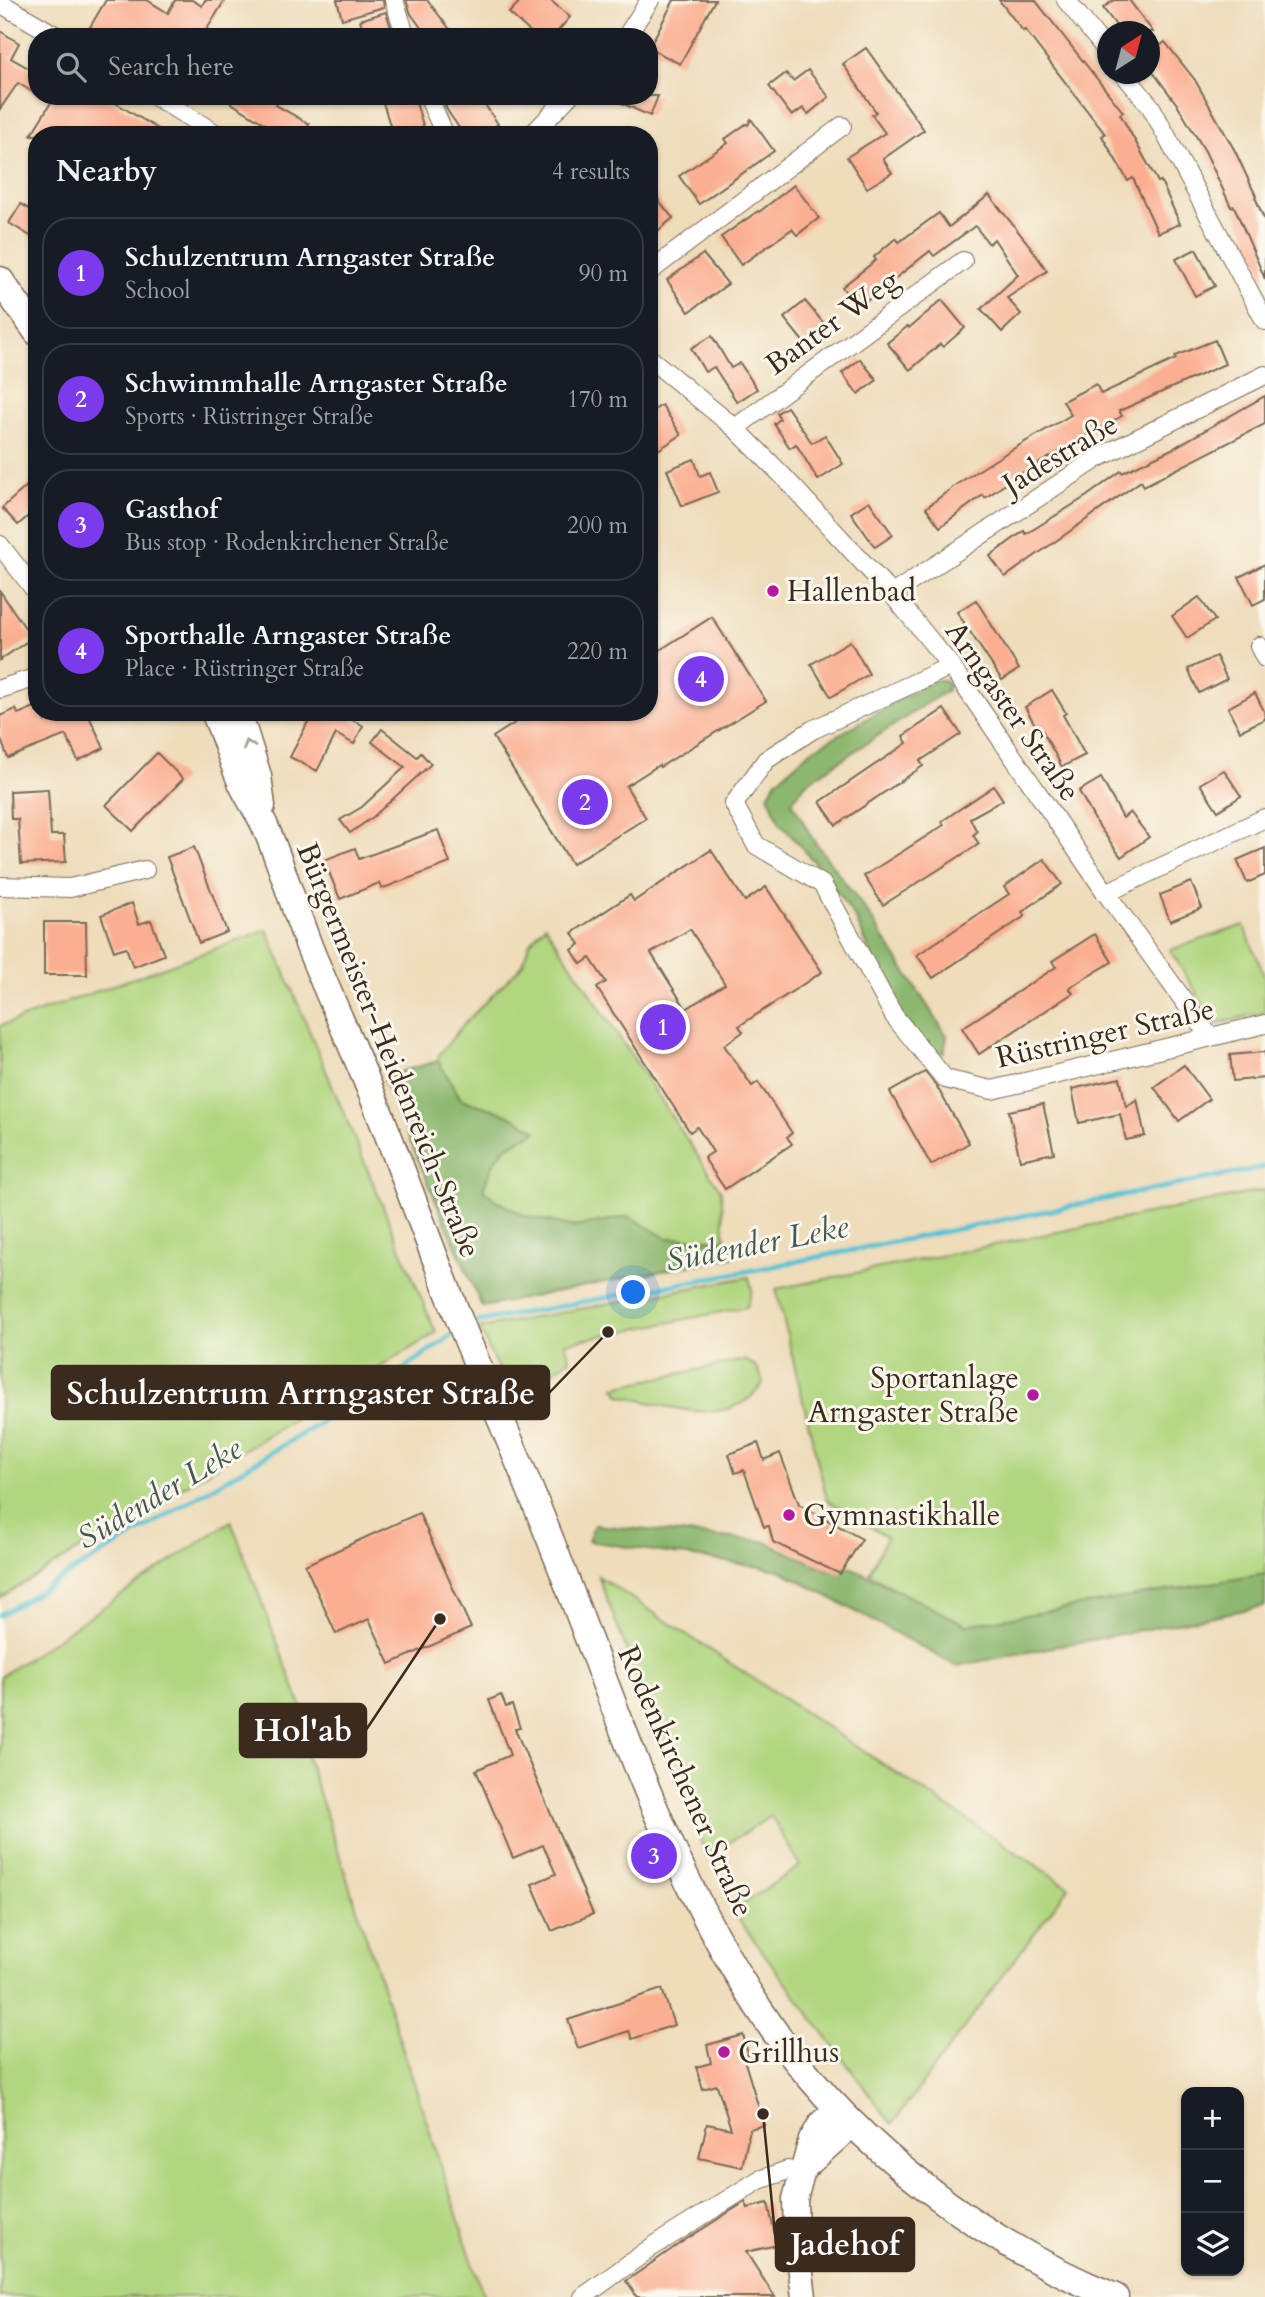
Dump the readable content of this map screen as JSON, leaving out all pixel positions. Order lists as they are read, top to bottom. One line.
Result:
{"streets":{"main road":["Bürgermeister-Heidenreich-Straße","Rodenkirchener Straße"],"street":["Banter Weg","Jadestraße","Arngaster Straße","Rüstringer Straße"]},"crossings":[["Banter Weg","Arngaster Straße"],["Jadestraße","Arngaster Straße"],["Arngaster Straße","Rüstringer Straße"],["Bürgermeister-Heidenreich-Straße","Rodenkirchener Straße"]],"water":["Südender Leke"],"places":["Hallenbad","Schulzentrum Arrngaster Straße","Sportanlage Arngaster Straße","Gymnastikhalle","Hol'ab","Grillhus","Jadehof"],"north":"top right","page":{"search":"Search here","heading":["Nearby","4 results"],"list":[{"mark":"1","name":"Schulzentrum Arngaster Straße","note":"School","value":"90 m"},{"mark":"2","name":"Schwimmhalle Arngaster Straße","note":"Sports · Rüstringer Straße","value":"170 m"},{"mark":"3","name":"Gasthof","note":"Bus stop · Rodenkirchener Straße","value":"200 m"},{"mark":"4","name":"Sporthalle Arngaster Straße","note":"Place · Rüstringer Straße","value":"220 m"}],"pins":["4","2","1","3"],"map_buttons":["+","−"]}}
